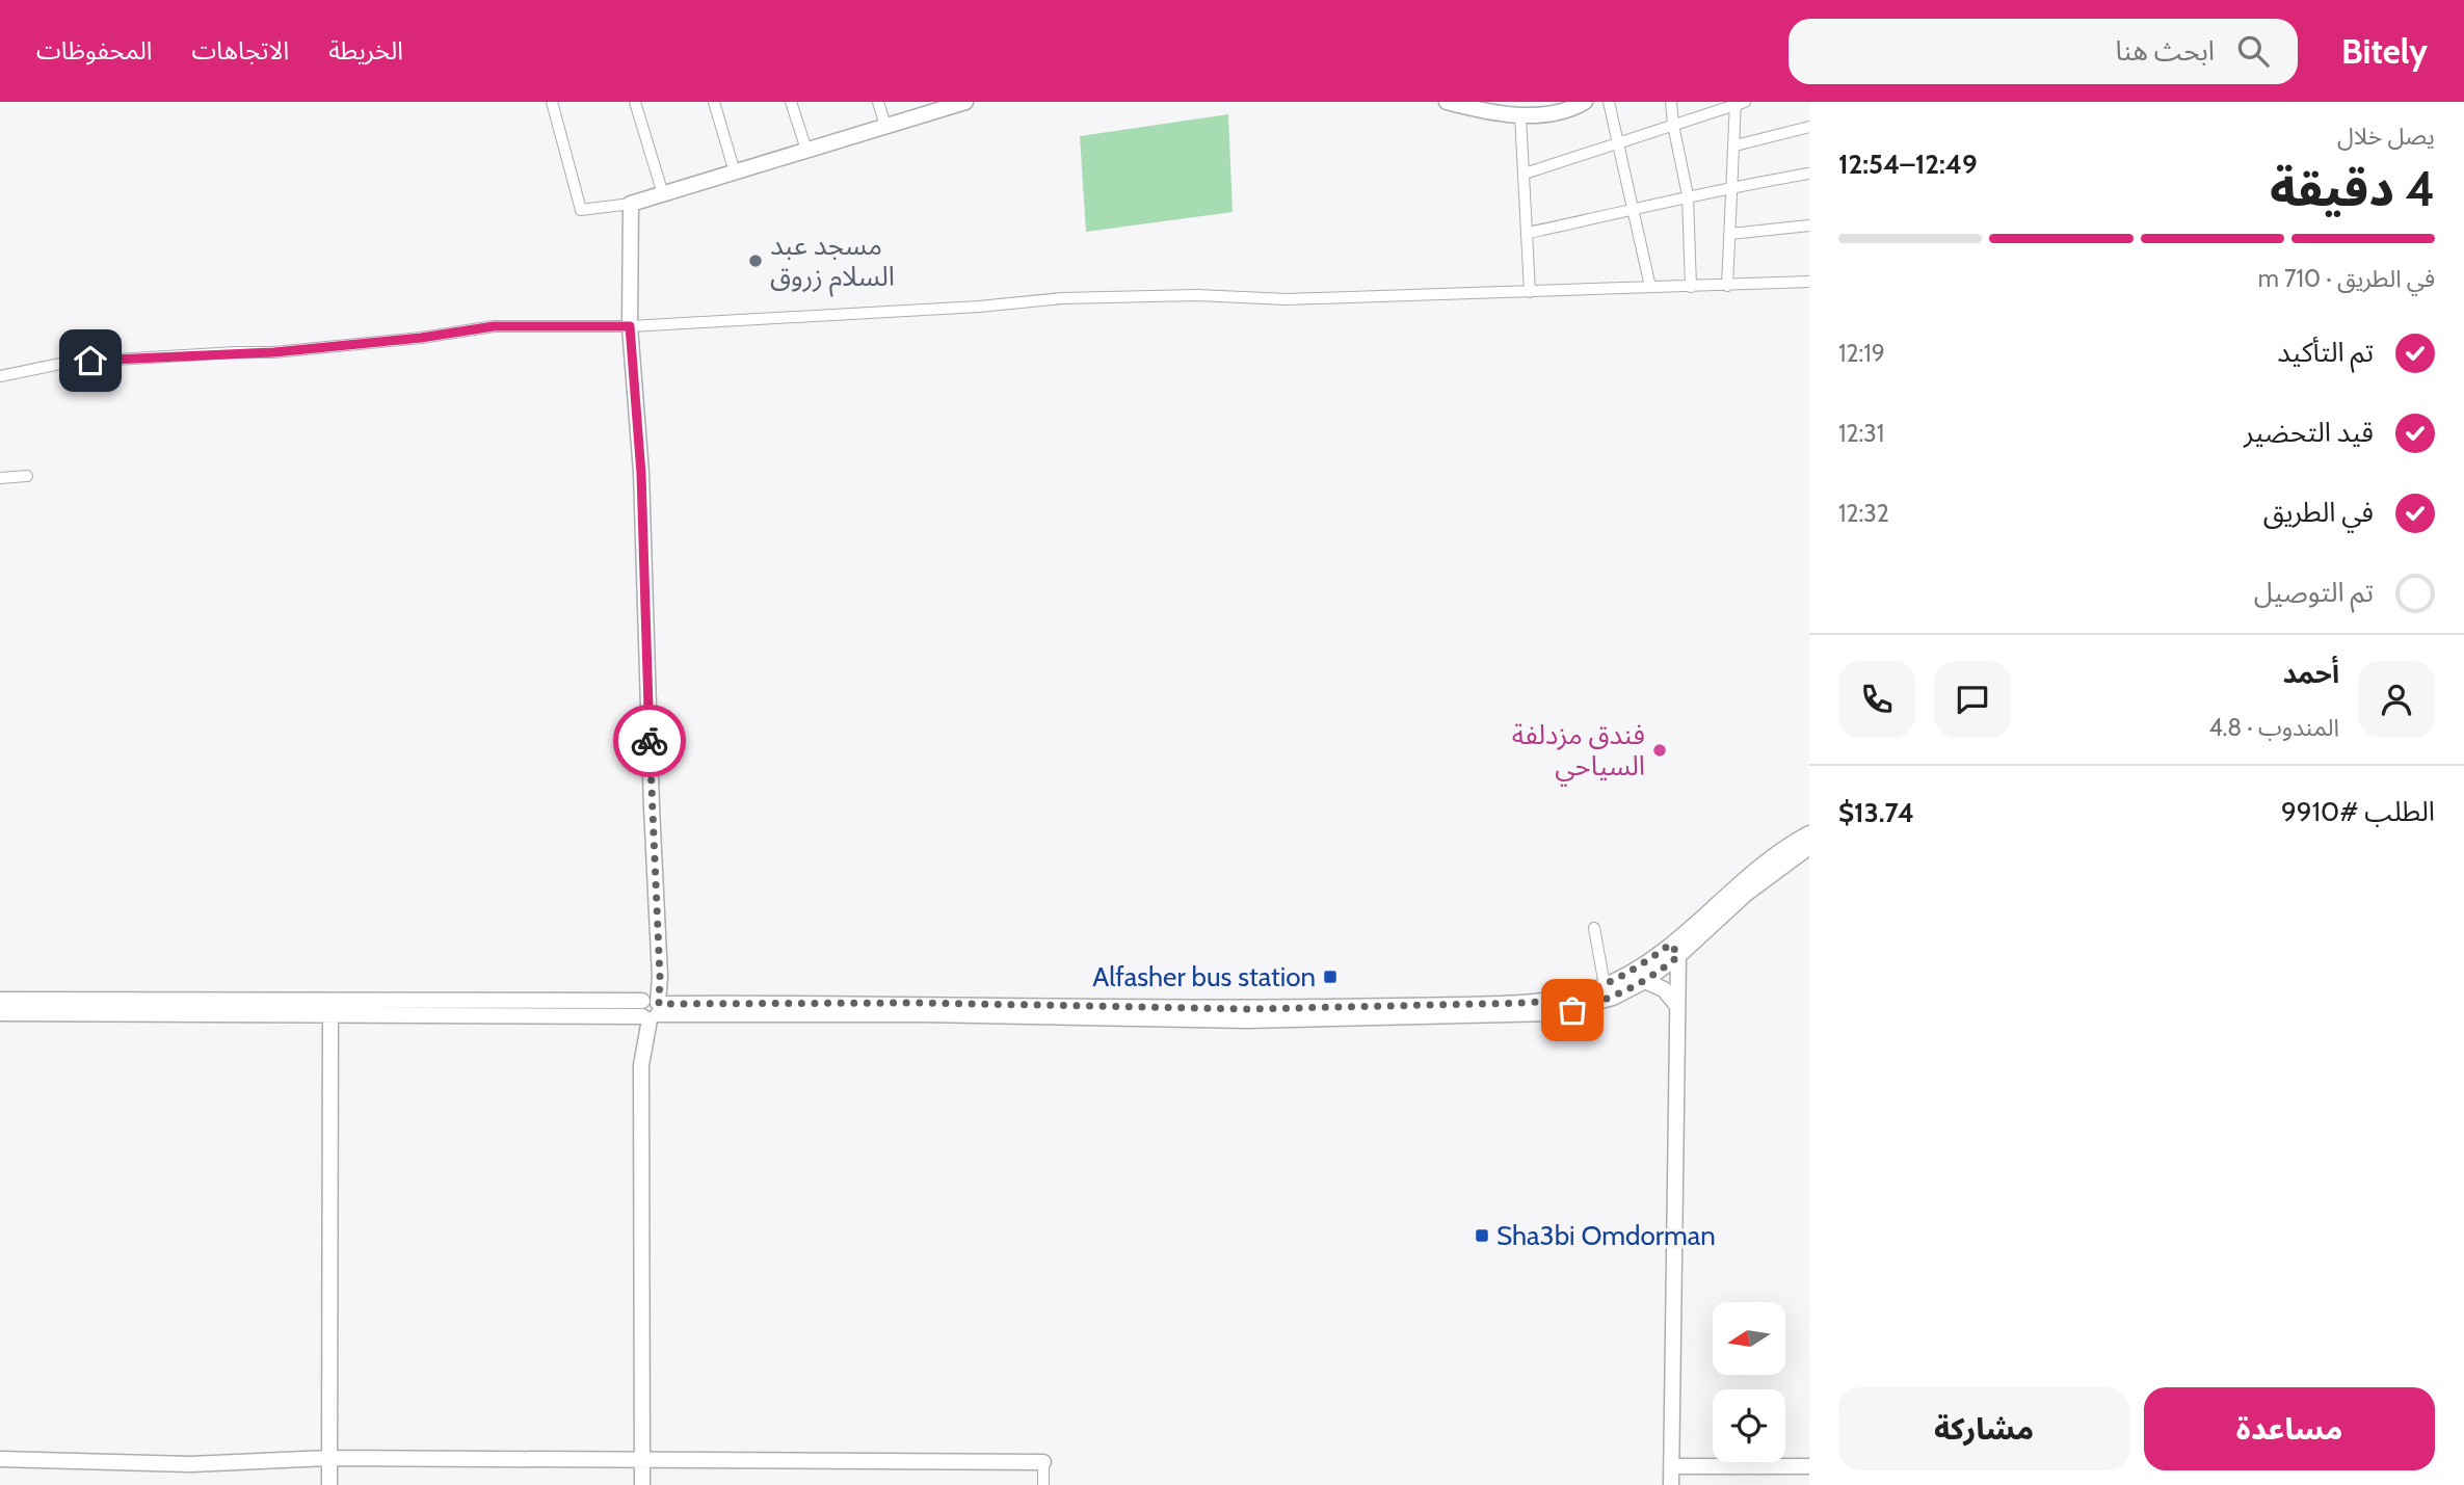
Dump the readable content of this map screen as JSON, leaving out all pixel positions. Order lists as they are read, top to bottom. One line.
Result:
{"places":{"other":["مسجد عبد السلام زروق","فندق مزدلفة السياحي"],"transit":["Alfasher bus station","Sha3bi Omdorman"]},"north":"left","page":{"header":"Bitely","search":"ابحث هنا","nav":["الخريطة","الاتجاهات","المحفوظات"],"heading":["4 دقيقة","يصل خلال","12:49–12:54"],"panel":["أحمد","المندوب · 4.8","الطلب #9910","$13.74"],"bar":"في الطريق · 710 m","list":[["تم التأكيد","12:19"],["قيد التحضير","12:31"],["في الطريق","12:32"],"تم التوصيل"],"buttons":["مساعدة","مشاركة"]}}
